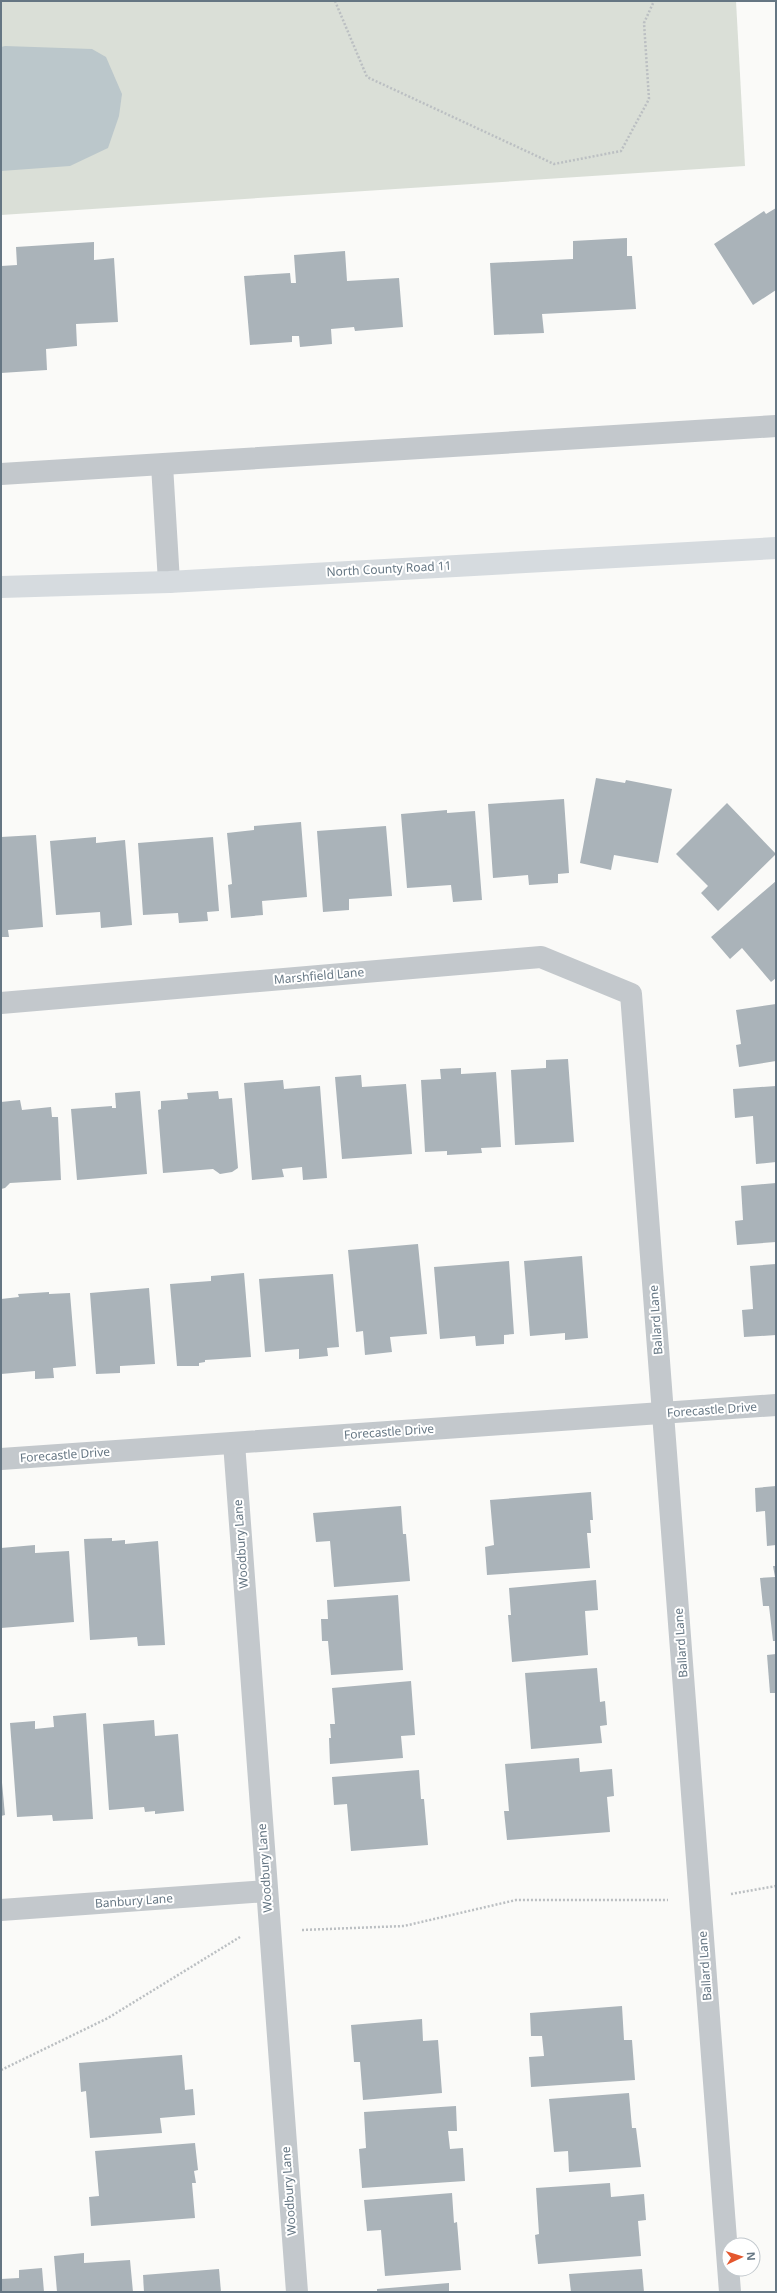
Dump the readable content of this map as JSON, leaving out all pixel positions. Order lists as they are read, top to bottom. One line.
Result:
{"streets":{"main road":["North County Road 11"],"street":["Marshfield Lane","Ballard Lane","Forecastle Drive","Woodbury Lane","Banbury Lane"]},"crossings":[["Marshfield Lane","Ballard Lane"],["Ballard Lane","Forecastle Drive"],["Forecastle Drive","Woodbury Lane"],["Woodbury Lane","Banbury Lane"]],"north":"right"}
